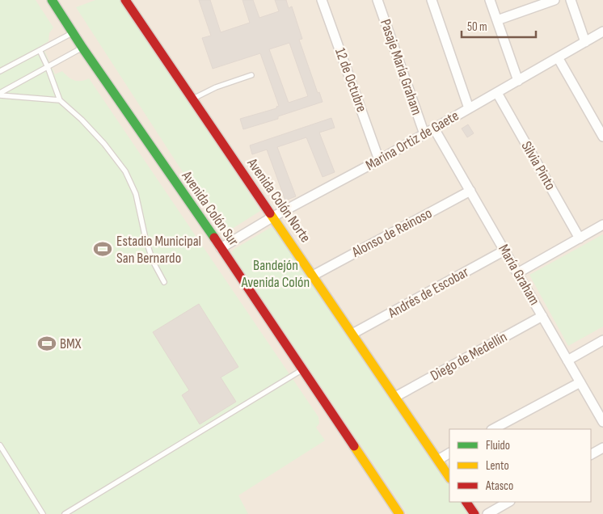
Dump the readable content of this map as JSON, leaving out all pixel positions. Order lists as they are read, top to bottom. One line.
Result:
{"streets":{"main road":["Avenida Colón Norte","Avenida Colón Sur"],"street":["Pasaje María Graham","12 de Octubre","Marina Ortiz de Gaete","Silvia Pinto","Alonso de Reinoso","María Graham","Andrés de Escobar","Diego de Medellín"]},"crossings":[["Pasaje María Graham","Marina Ortiz de Gaete"],["12 de Octubre","Marina Ortiz de Gaete"],["Marina Ortiz de Gaete","Silvia Pinto"],["Marina Ortiz de Gaete","Avenida Colón Norte"],["Marina Ortiz de Gaete","Avenida Colón Sur"],["Marina Ortiz de Gaete","María Graham"],["Avenida Colón Norte","Alonso de Reinoso"],["Avenida Colón Norte","Andrés de Escobar"],["Avenida Colón Norte","Diego de Medellín"],["Alonso de Reinoso","María Graham"],["María Graham","Andrés de Escobar"],["María Graham","Diego de Medellín"]],"parks":["Bandejón Avenida Colón"],"places":{"sports":["Estadio Municipal San Bernardo","BMX"]},"legend":["Fluido","Lento","Atasco"],"scale_bar":"50 m"}
